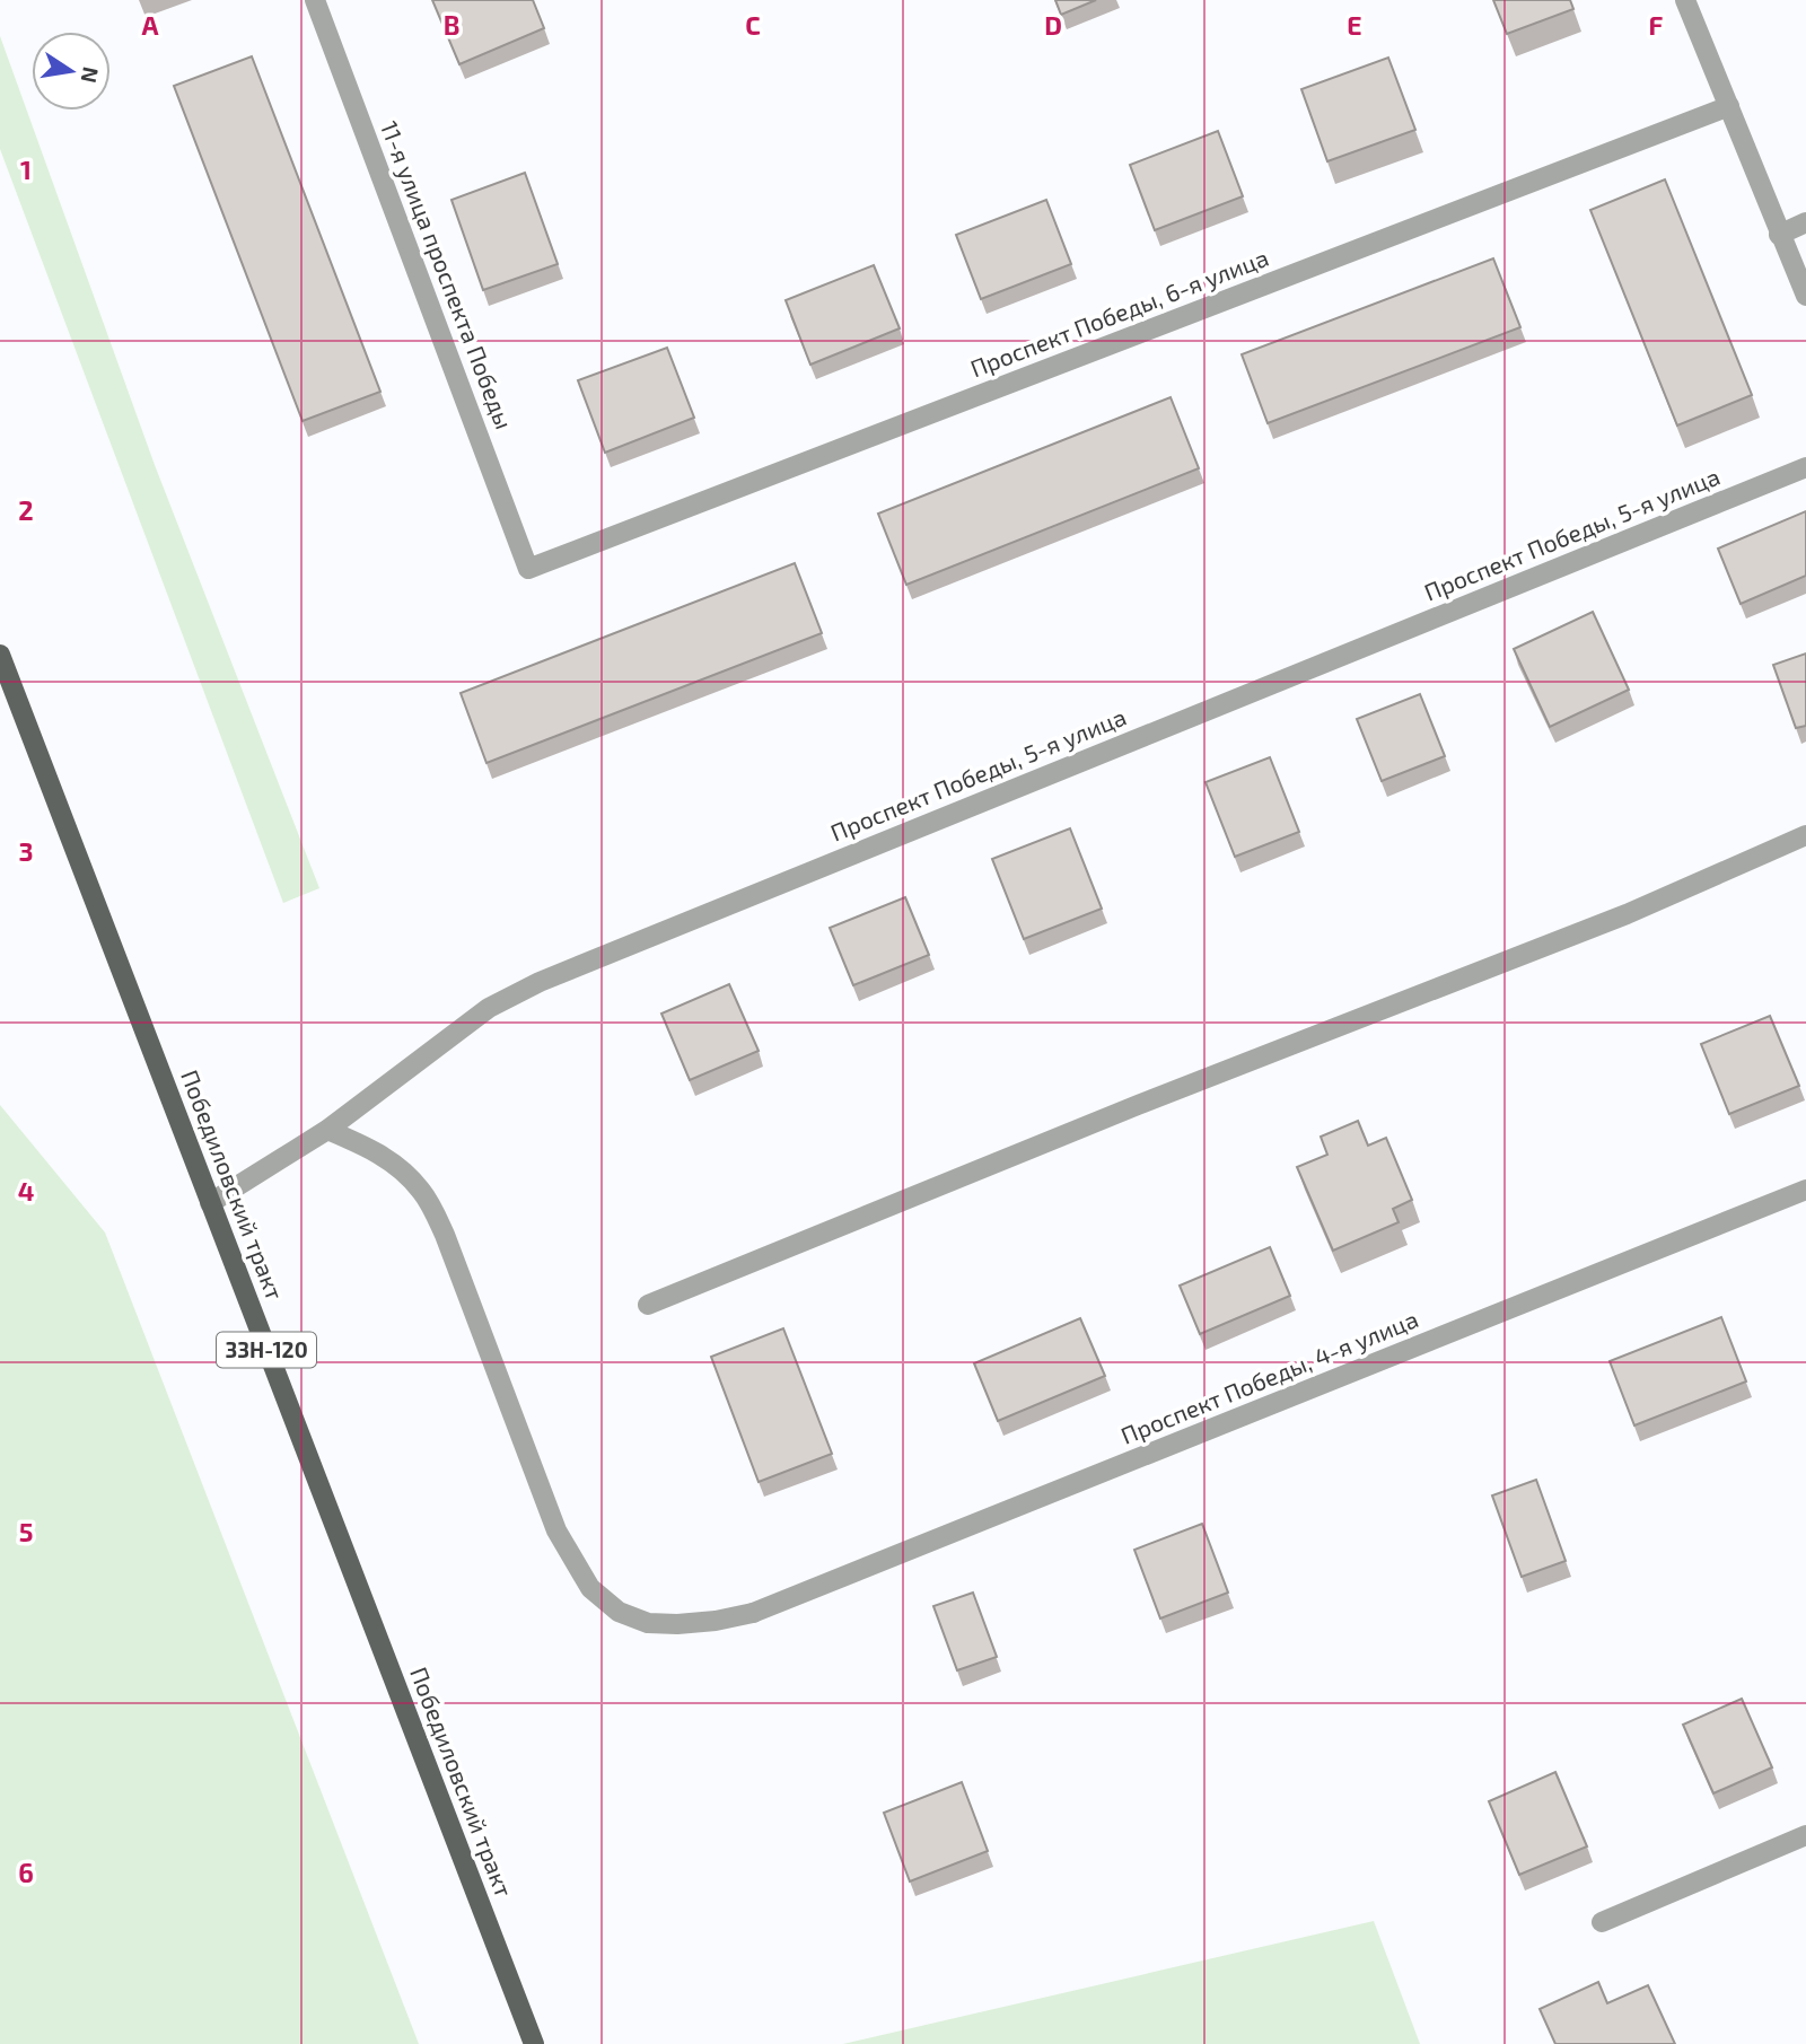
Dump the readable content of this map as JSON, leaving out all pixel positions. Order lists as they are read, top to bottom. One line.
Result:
{"streets":{"main road":["Победиловский тракт","33Н-120"],"street":["11-я улица проспекта Победы","Проспект Победы, 6-я улица","Проспект Победы, 5-я улица","Проспект Победы, 4-я улица"]},"crossings":[["11-я улица проспекта Победы","Проспект Победы, 6-я улица"],["Проспект Победы, 5-я улица","Победиловский тракт"],["Проспект Победы, 5-я улица","Проспект Победы, 4-я улица"]],"north":"right","grid":{"columns":["A","B","C","D","E","F"],"rows":["1","2","3","4","5","6"]}}
